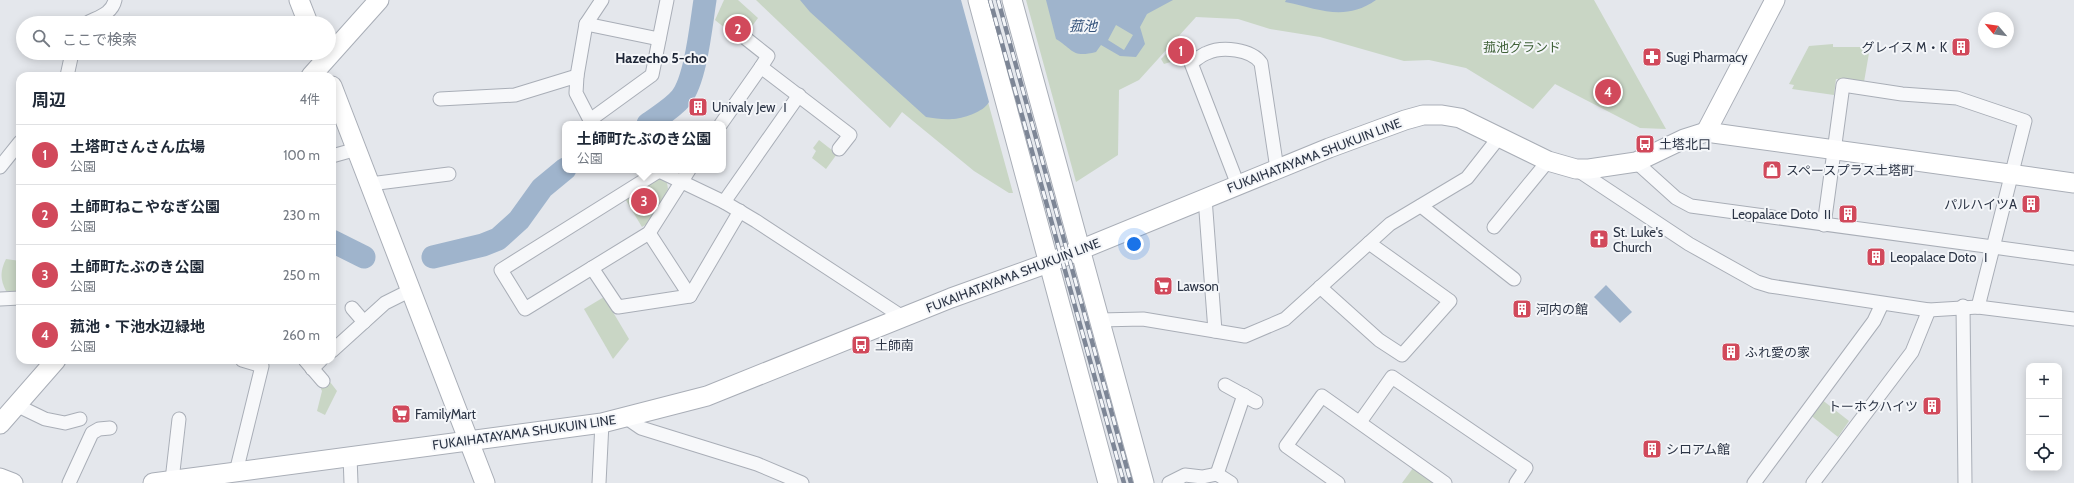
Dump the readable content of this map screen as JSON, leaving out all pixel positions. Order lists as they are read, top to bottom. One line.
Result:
{"streets":{"main road":["FUKAIHATAYAMA SHUKUIN LINE"]},"districts":["Hazecho 5-cho"],"water":["菰池"],"parks":["菰池グランド"],"places":{"building":["グレイス M・K","Univaly Jew Ⅰ","パルハイツA","Leopalace Doto Ⅱ","Leopalace Doto Ⅰ","河内の館","ふれ愛の家","トーホクハイツ","シロアム館"],"pharmacy":["Sugi Pharmacy"],"bus stop":["土塔北口","土師南"],"shop":["スペースプラス土塔町"],"church":["St. Luke's Church"],"supermarket":["Lawson","FamilyMart"]},"north":"top left","page":{"pins":["2","1","4","3"],"search":"ここで検索","heading":["周辺","4件"],"popup":["土師町たぶのき公園","公園"],"list":[{"mark":"1","name":"土塔町さんさん広場","note":"公園","value":"100 m"},{"mark":"2","name":"土師町ねこやなぎ公園","note":"公園","value":"230 m"},{"mark":"3","name":"土師町たぶのき公園","note":"公園","value":"250 m"},{"mark":"4","name":"菰池・下池水辺緑地","note":"公園","value":"260 m"}],"map_buttons":["+","−"]}}
